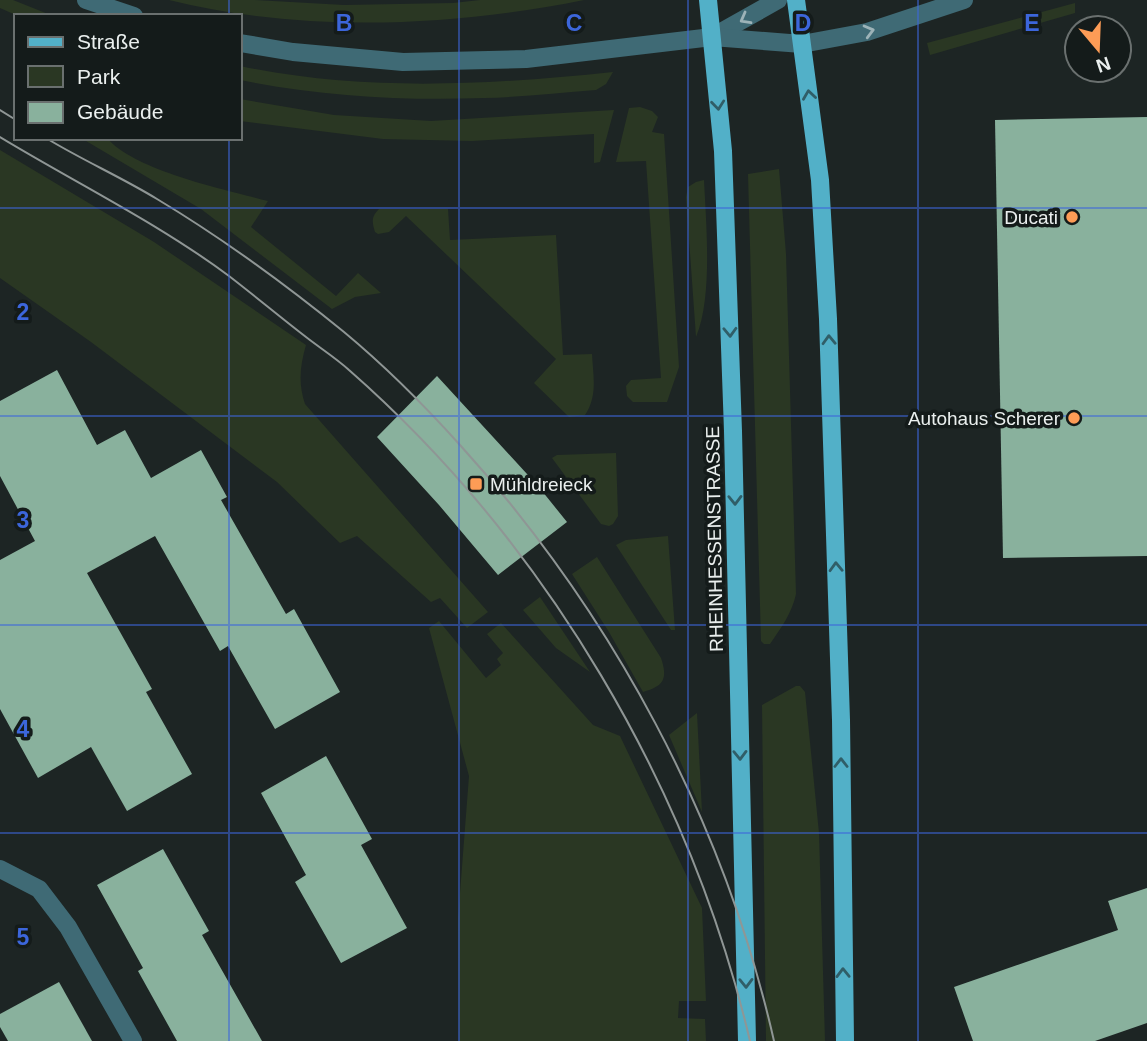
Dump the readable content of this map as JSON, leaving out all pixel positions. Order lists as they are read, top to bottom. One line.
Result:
{"streets":{"main road":["RHEINHESSENSTRASSE"]},"places":{"other":["Ducati","Autohaus Scherer"],"transit":["Mühldreieck"]},"legend":["Straße","Park","Gebäude"],"north":"bottom","grid":{"columns":["B","C","D","E"],"rows":["2","3","4","5"]}}
